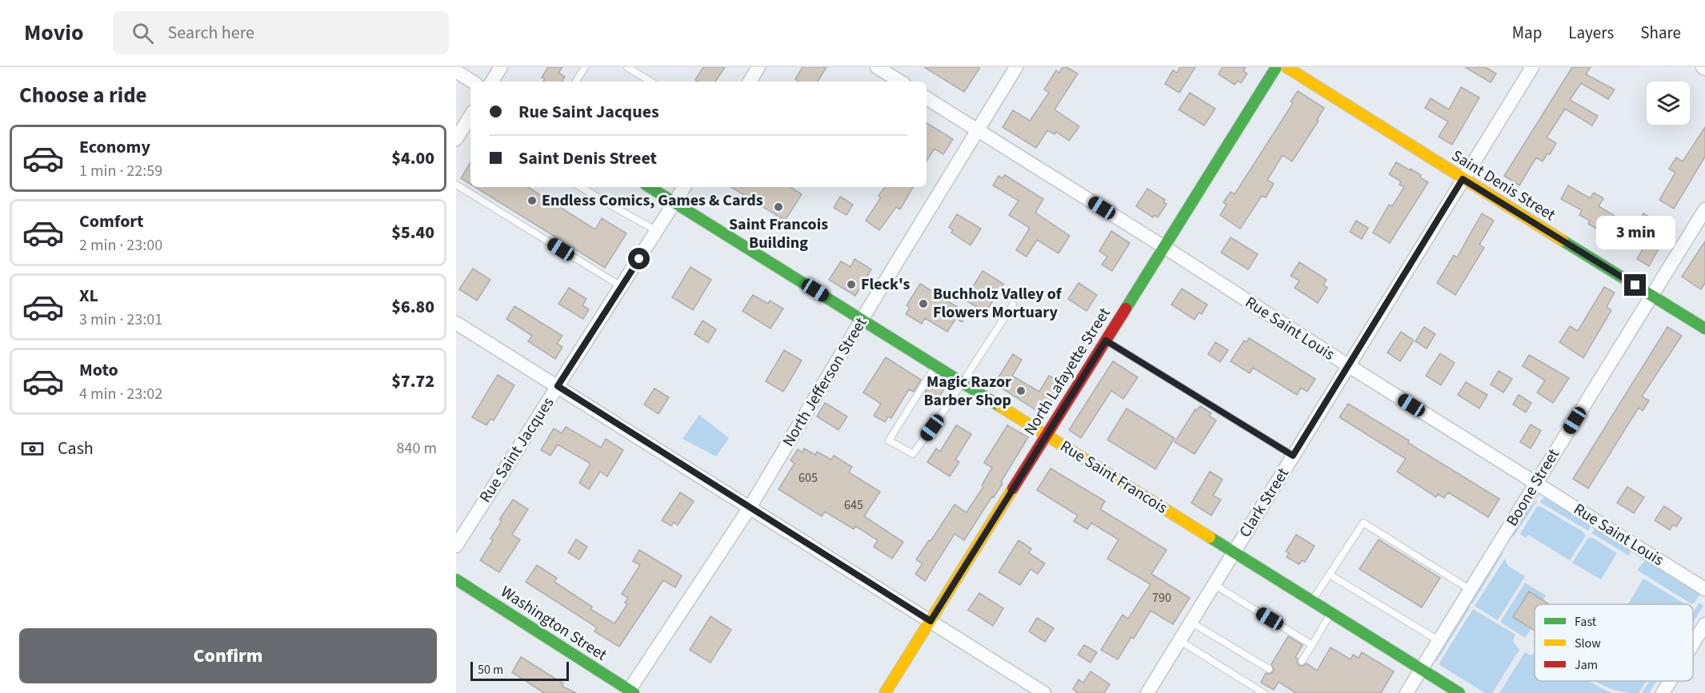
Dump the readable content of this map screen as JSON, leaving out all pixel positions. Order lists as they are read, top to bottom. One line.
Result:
{"streets":{"street":["Saint Denis Street","Rue Saint Louis","North Lafayette Street","North Jefferson Street","Rue Saint Jacques","Rue Saint Francois","Boone Street","Clark Street","Washington Street"]},"crossings":[["Saint Denis Street","Boone Street"],["Saint Denis Street","Clark Street"],["Rue Saint Louis","North Lafayette Street"],["Rue Saint Louis","North Jefferson Street"],["Rue Saint Louis","Boone Street"],["Rue Saint Louis","Clark Street"],["North Lafayette Street","Rue Saint Francois"],["North Jefferson Street","Rue Saint Francois"],["North Jefferson Street","Washington Street"],["Rue Saint Jacques","Rue Saint Francois"],["Rue Saint Francois","Boone Street"],["Rue Saint Francois","Clark Street"]],"places":["Endless Comics, Games & Cards","Saint Francois Building","Fleck's","Buchholz Valley of Flowers Mortuary","Magic Razor Barber Shop"],"house_numbers":["605","645","790"],"legend":["Fast","Slow","Jam"],"scale_bar":"50 m","page":{"header":"Movio","search":"Search here","nav":["Map","Layers","Share"],"heading":"Choose a ride","banner":["Rue Saint Jacques","Saint Denis Street"],"list":[{"name":"Economy","note":"1 min · 22:59","value":"$4.00"},{"name":"Comfort","note":"2 min · 23:00","value":"$5.40"},{"name":"XL","note":"3 min · 23:01","value":"$6.80"},{"name":"Moto","note":"4 min · 23:02","value":"$7.72"}],"bubble":"3 min","pay":["Cash","840 m"],"buttons":"Confirm","scale":"50 m"}}
